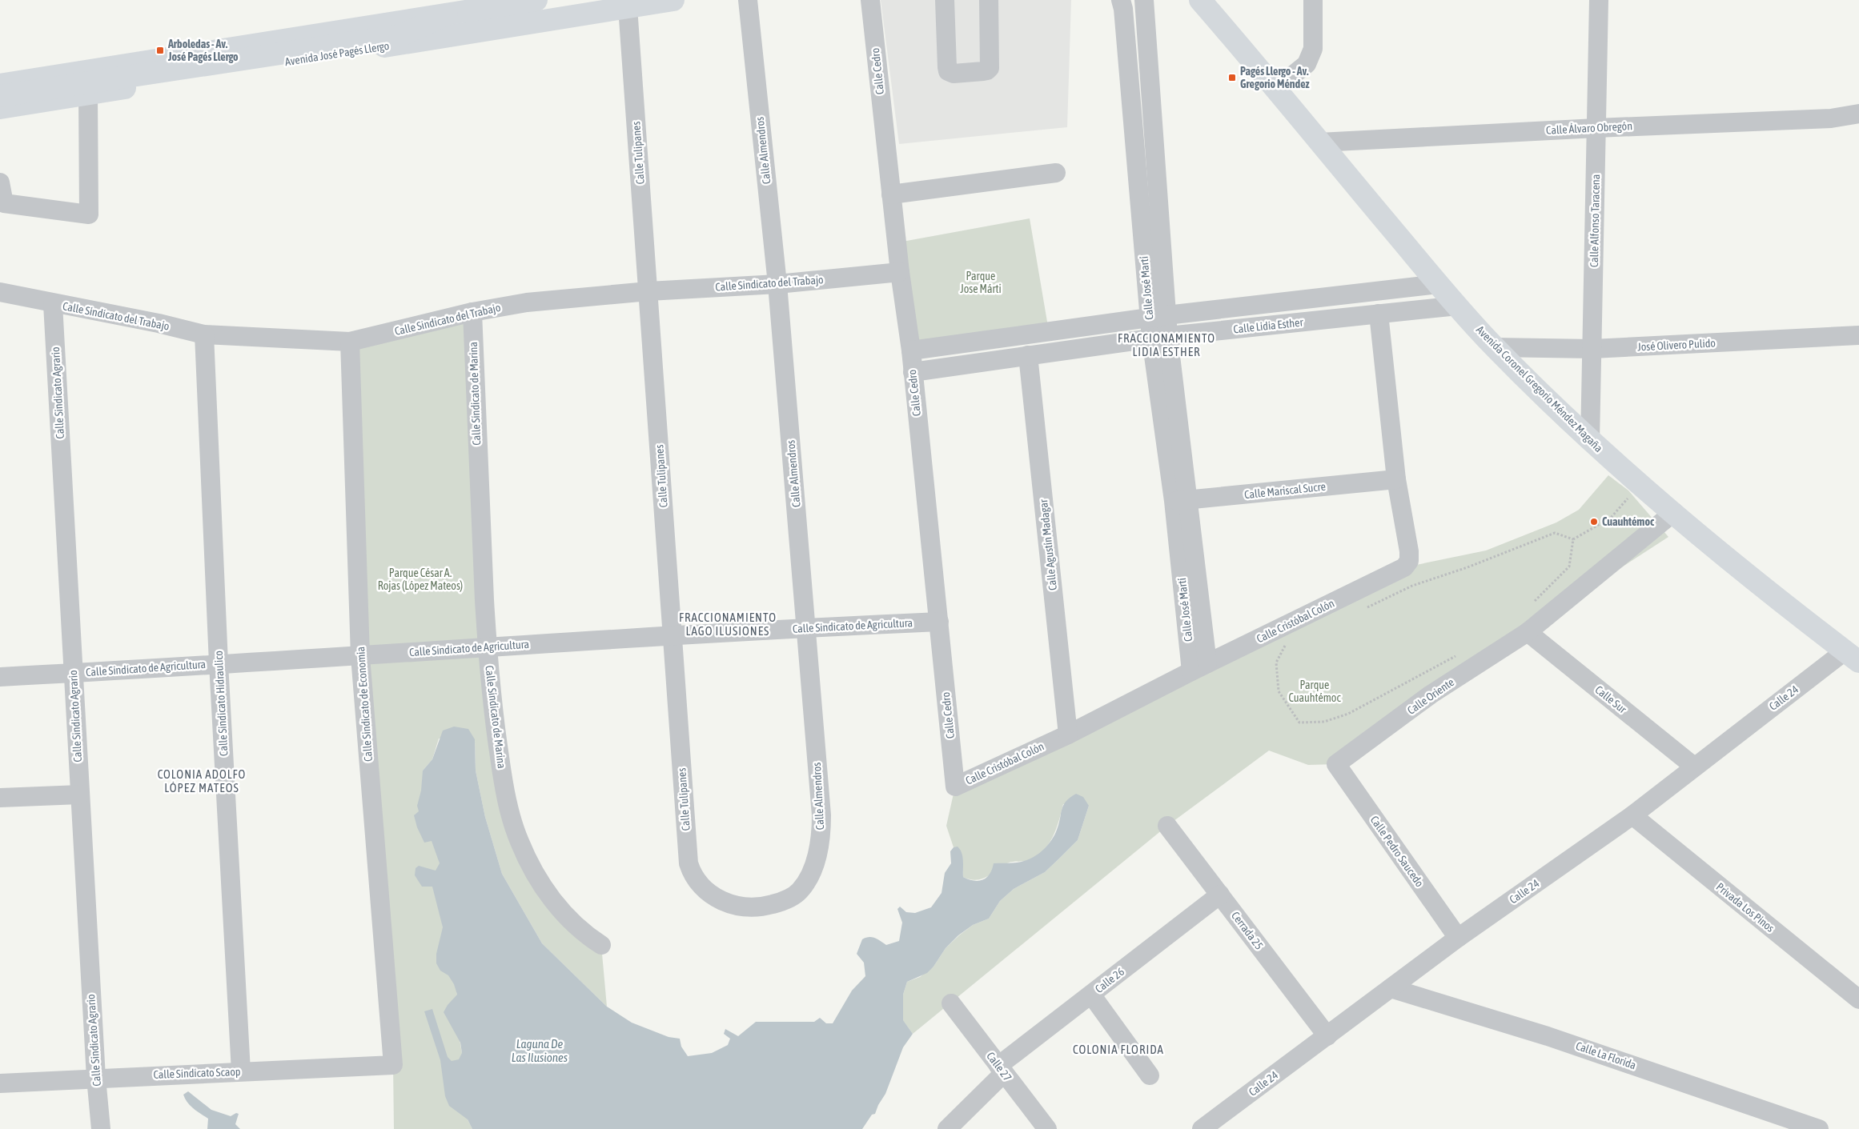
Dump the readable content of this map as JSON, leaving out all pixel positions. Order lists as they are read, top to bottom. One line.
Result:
{"streets":{"main road":["Avenida José Pagés Llergo","Avenida Coronel Gregorio Méndez Magaña"],"street":["Calle Cedro","Calle Álvaro Obregón","Calle Almendros","Calle Tulipanes","Calle Alfonso Taracena","Calle Sindicato del Trabajo","Calle José Martí","Calle Lidia Esther","José Olivero Pulido","Calle Sindicato Agrario","Calle Sindicato de Marina","Calle Mariscal Sucre","Calle Agustín Madagar","Calle Cristóbal Colón","Calle Sindicato de Agricultura","Calle Oriente","Calle 24","Calle Sur","Calle Sindicato Hidraulico","Calle Sindicato de Economia","Calle Pedro Saucedo","Privada Los Pinos","Cerrada 25","Calle 26","Calle La Florida","Calle 27","Calle Sindicato Scaop"]},"crossings":[["Avenida José Pagés Llergo","Calle Tulipanes"],["Calle Cedro","Calle Sindicato del Trabajo"],["Calle Cedro","Calle Lidia Esther"],["Calle Cedro","Calle Cristóbal Colón"],["Calle Cedro","Calle Sindicato de Agricultura"],["Calle Álvaro Obregón","Calle Alfonso Taracena"],["Calle Álvaro Obregón","Avenida Coronel Gregorio Méndez Magaña"],["Calle Almendros","Calle Tulipanes"],["Calle Almendros","Calle Sindicato del Trabajo"],["Calle Almendros","Calle Sindicato de Agricultura"],["Calle Tulipanes","Calle Sindicato del Trabajo"],["Calle Tulipanes","Calle Sindicato de Agricultura"],["Calle Alfonso Taracena","José Olivero Pulido"],["Calle Alfonso Taracena","Avenida Coronel Gregorio Méndez Magaña"],["Calle Sindicato del Trabajo","Calle Sindicato Agrario"],["Calle Sindicato del Trabajo","Calle Sindicato de Marina"],["Calle Sindicato del Trabajo","Calle Sindicato Hidraulico"],["Calle Sindicato del Trabajo","Calle Sindicato de Economia"],["Calle José Martí","Calle Lidia Esther"],["Calle José Martí","Calle Mariscal Sucre"],["Calle José Martí","Calle Cristóbal Colón"],["Calle Lidia Esther","Avenida Coronel Gregorio Méndez Magaña"],["Calle Lidia Esther","Calle Agustín Madagar"],["Calle Lidia Esther","Calle Cristóbal Colón"],["José Olivero Pulido","Avenida Coronel Gregorio Méndez Magaña"],["Avenida Coronel Gregorio Méndez Magaña","Calle Oriente"],["Avenida Coronel Gregorio Méndez Magaña","Calle 24"],["Calle Sindicato Agrario","Calle Sindicato de Agricultura"],["Calle Sindicato Agrario","Calle Sindicato Scaop"],["Calle Sindicato de Marina","Calle Sindicato de Agricultura"],["Calle Mariscal Sucre","Calle Cristóbal Colón"],["Calle Agustín Madagar","Calle Cristóbal Colón"],["Calle Sindicato de Agricultura","Calle Sindicato Hidraulico"],["Calle Sindicato de Agricultura","Calle Sindicato de Economia"],["Calle Oriente","Calle Sur"],["Calle Oriente","Calle Pedro Saucedo"],["Calle 24","Calle Sur"],["Calle 24","Calle Pedro Saucedo"],["Calle 24","Privada Los Pinos"],["Calle 24","Cerrada 25"],["Calle 24","Calle La Florida"],["Calle Sindicato Hidraulico","Calle Sindicato Scaop"],["Calle Sindicato de Economia","Calle Sindicato Scaop"],["Cerrada 25","Calle 26"],["Calle 26","Calle 27"]],"districts":["FRACCIONAMIENTO LIDIA ESTHER","FRACCIONAMIENTO LAGO ILUSIONES","COLONIA ADOLFO LÓPEZ MATEOS","COLONIA FLORIDA"],"water":["Laguna De Las Ilusiones"],"parks":["Parque Jose Márti","Parque César A. Rojas (López Mateos)","Parque Cuauhtémoc"],"places":{"transit":["Arboledas - Av. José Pagés Llergo","Pagés Llergo - Av. Gregorio Méndez"],"other":["Cuauhtémoc"]}}
